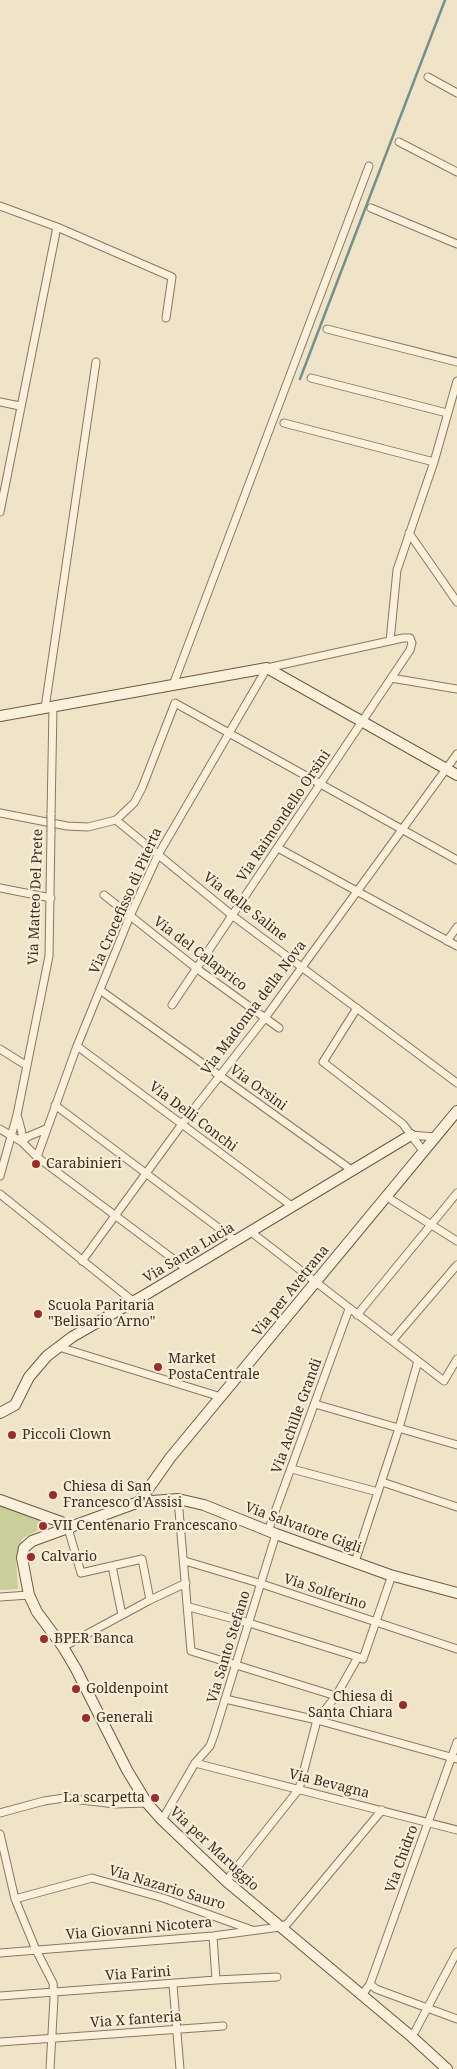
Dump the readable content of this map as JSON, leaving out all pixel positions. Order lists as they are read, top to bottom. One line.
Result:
{"streets":{"street":["Via Raimondello Orsini","Via Matteo Del Prete","Via Crocefisso di Piterta","Via delle Saline","Via del Calaprico","Via Madonna della Nova","Via Orsini","Via Delli Conchi","Via Santa Lucia","Via per Avetrana","Via Achille Grandi","Via Salvatore Gigli","Via Solferino","Via Santo Stefano","Via Bevagna","Via per Maruggio","Via Chidro","Via Nazario Sauro","Via Giovanni Nicotera","Via Farini","Via X fanteria"]},"crossings":[["Via Raimondello Orsini","Via delle Saline"],["Via Raimondello Orsini","Via del Calaprico"],["Via Crocefisso di Piterta","Via delle Saline"],["Via Crocefisso di Piterta","Via del Calaprico"],["Via Crocefisso di Piterta","Via Orsini"],["Via Crocefisso di Piterta","Via Delli Conchi"],["Via delle Saline","Via Madonna della Nova"],["Via del Calaprico","Via Madonna della Nova"],["Via Madonna della Nova","Via Orsini"],["Via Madonna della Nova","Via Delli Conchi"],["Via Orsini","Via Santa Lucia"],["Via Delli Conchi","Via Santa Lucia"],["Via per Avetrana","Via Salvatore Gigli"],["Via Achille Grandi","Via Salvatore Gigli"],["Via Achille Grandi","Via Santo Stefano"],["Via Salvatore Gigli","Via Santo Stefano"],["Via Solferino","Via Santo Stefano"],["Via Santo Stefano","Via Bevagna"],["Via Santo Stefano","Via per Maruggio"],["Via Bevagna","Via Chidro"],["Via per Maruggio","Via Chidro"],["Via per Maruggio","Via Giovanni Nicotera"],["Via Nazario Sauro","Via Giovanni Nicotera"]],"places":["Carabinieri","Scuola Paritaria \"Belisario Arno\"","Market PostaCentrale","Piccoli Clown","Chiesa di San Francesco d'Assisi","VII Centenario Francescano","Calvario","BPER Banca","Goldenpoint","Chiesa di Santa Chiara","Generali","La scarpetta"]}
